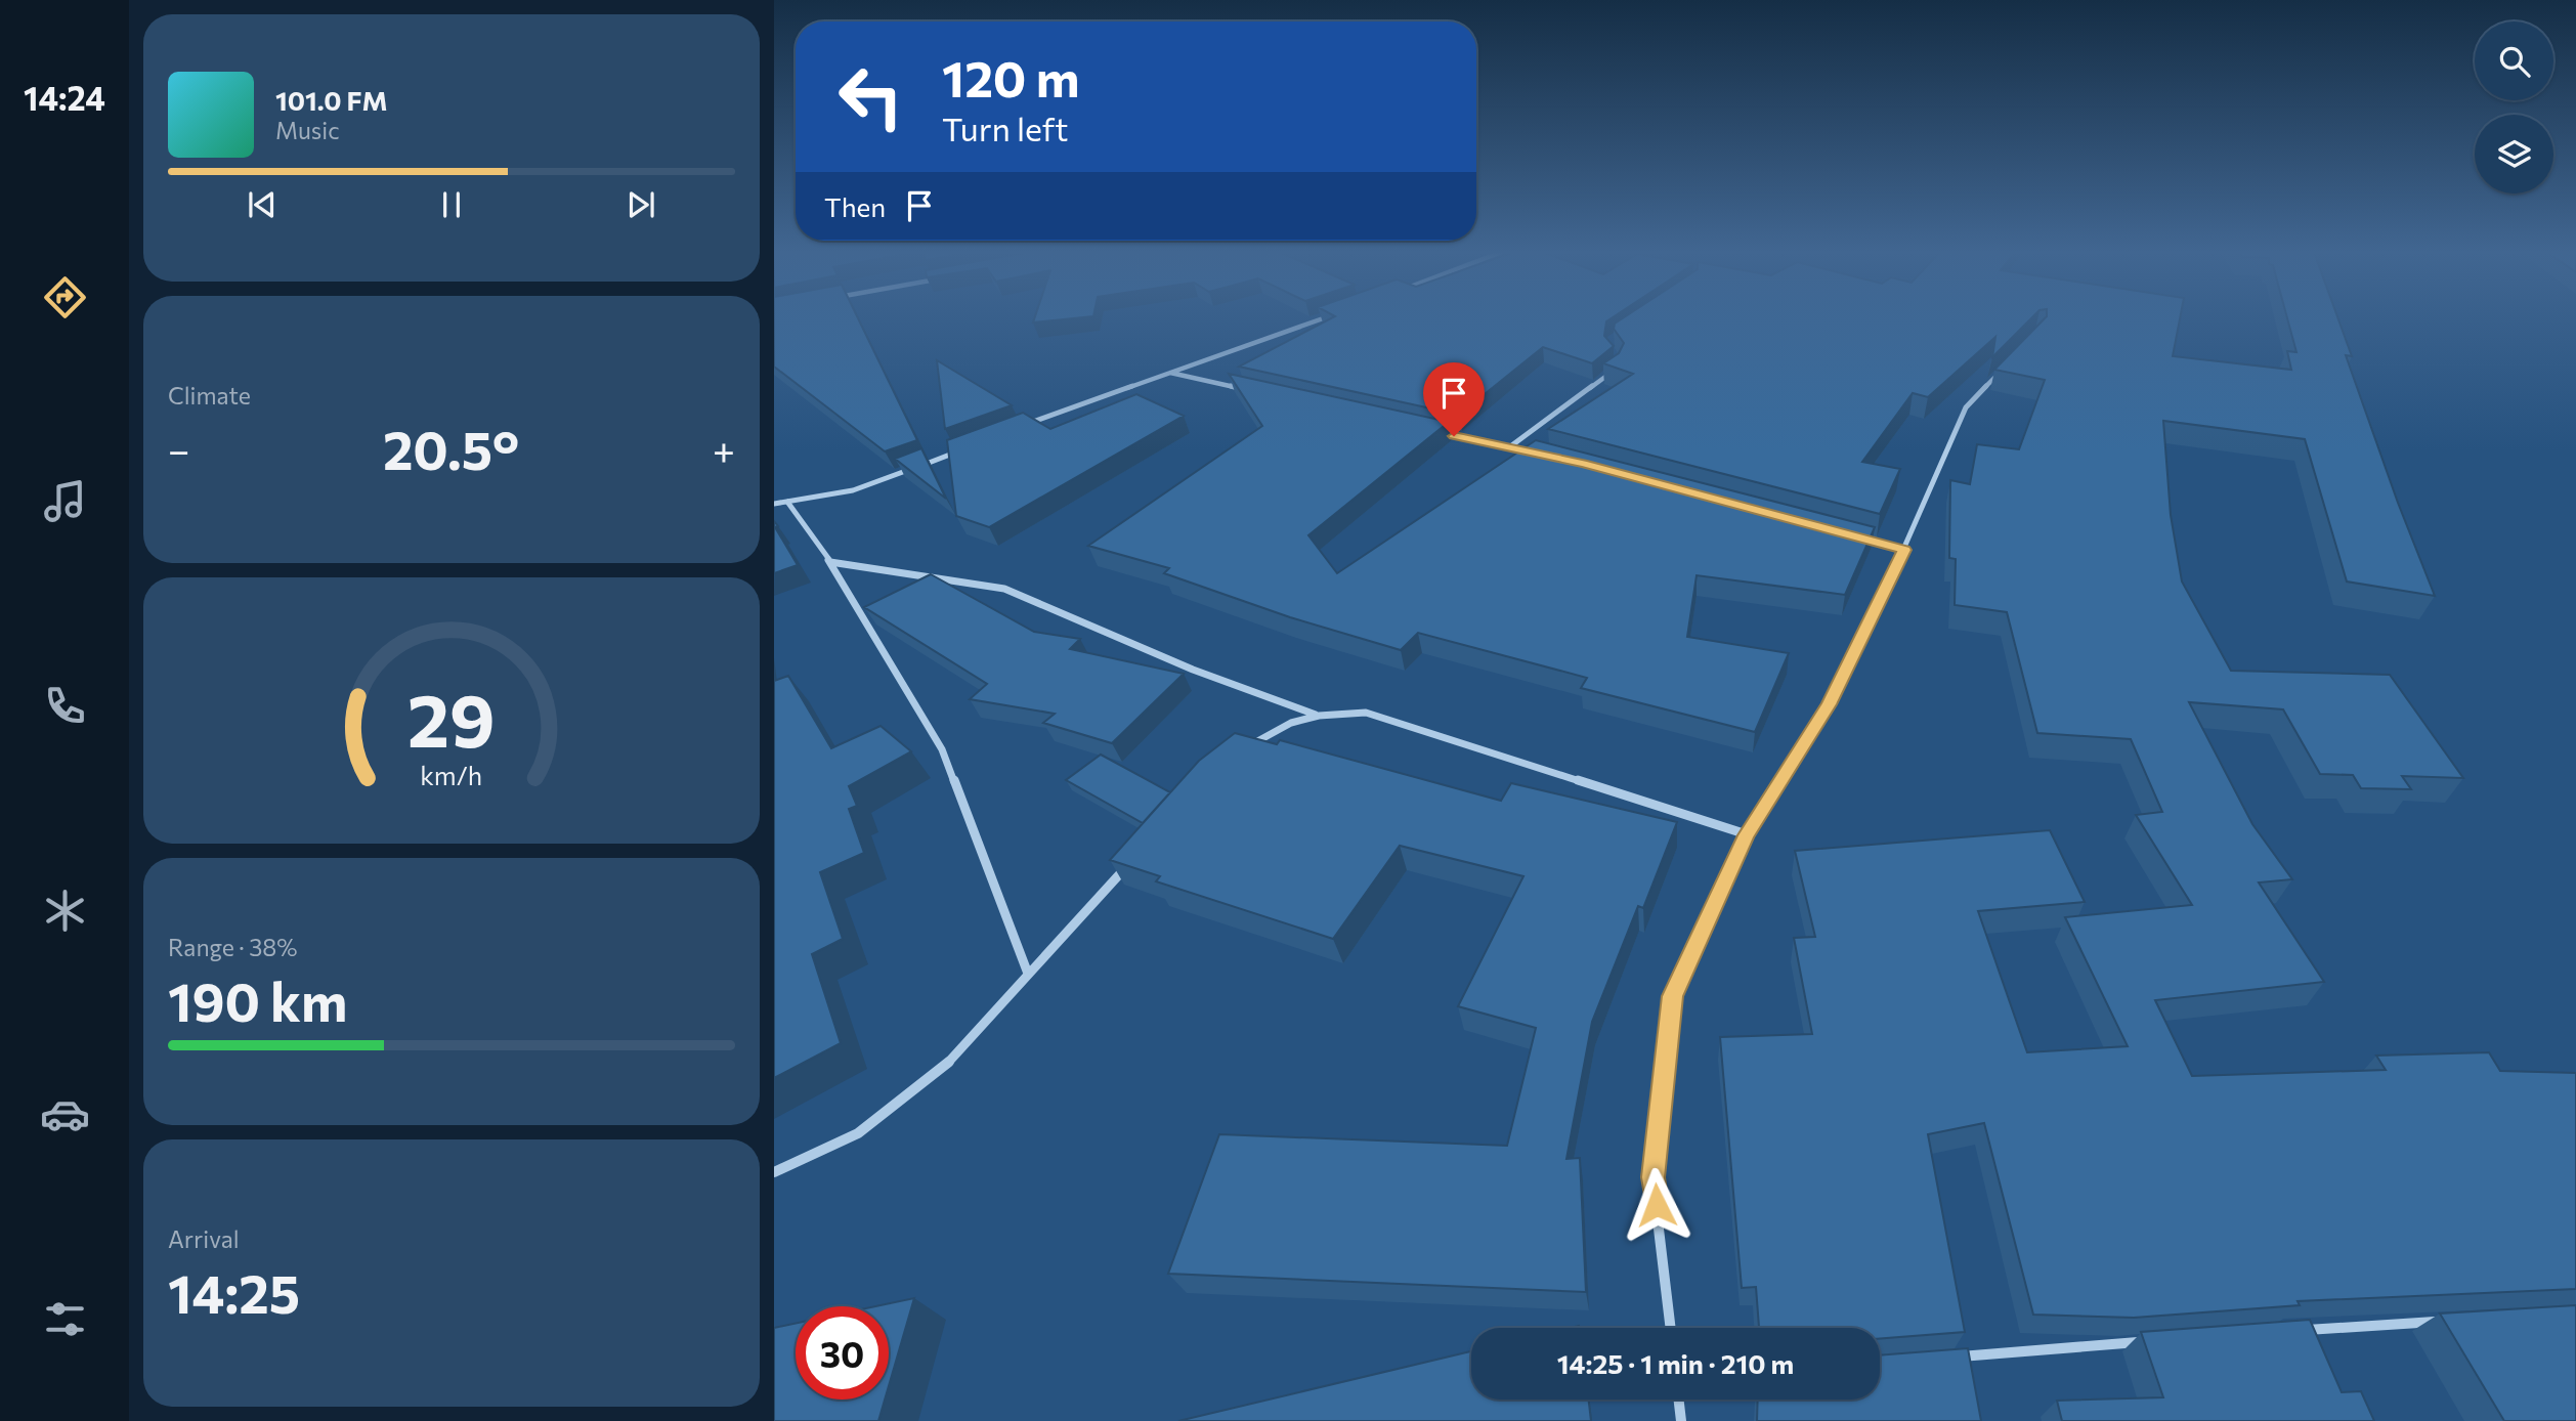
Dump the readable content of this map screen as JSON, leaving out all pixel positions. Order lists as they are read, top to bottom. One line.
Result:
{"page":{"tabs":"14:24","turn":["120 m","Turn left"],"song":["101.0 FM","Music"],"then":"Then","tile":["Climate",["Range · 38%","190 km"],["Arrival","14:25"]],"heat":["−","20.5°","+"],"limit":"30","trip":"14:25 · 1 min · 210 m","gauge":["29","km/h"]}}
